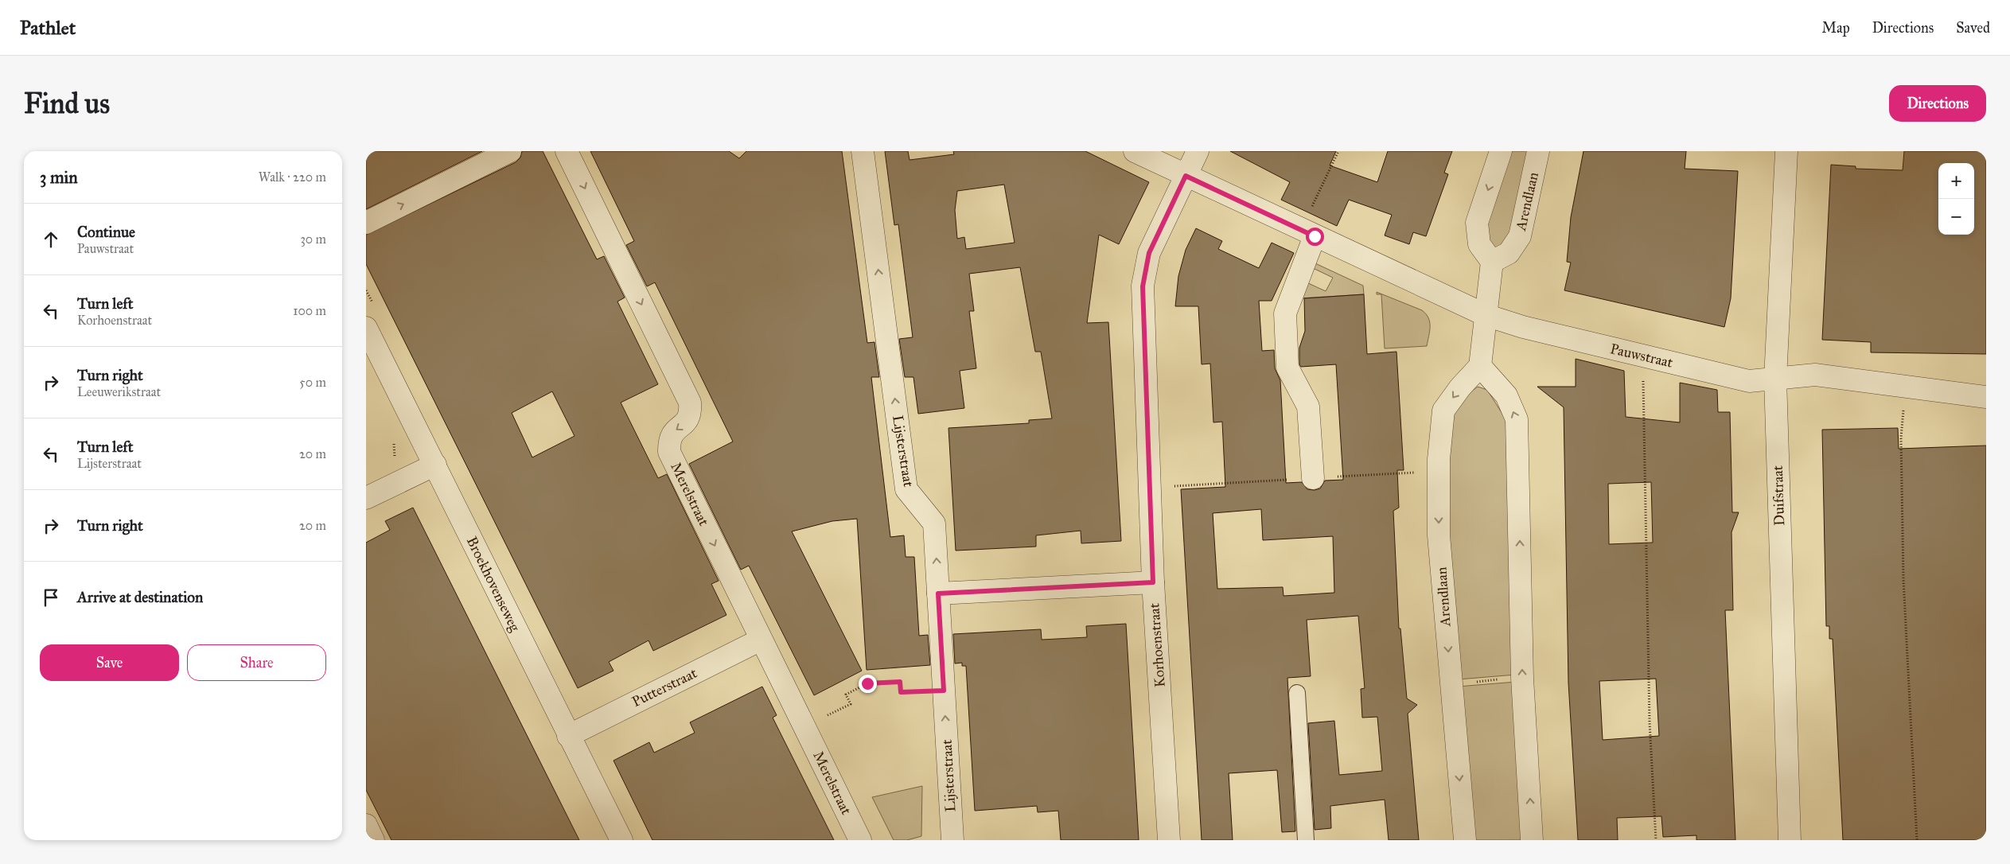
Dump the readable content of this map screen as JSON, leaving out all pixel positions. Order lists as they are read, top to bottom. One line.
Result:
{"streets":{"street":["Arendlaan","Pauwstraat","Lijsterstraat","Merelstraat","Duifstraat","Broekhovenseweg","Korhoenstraat","Putterstraat"]},"crossings":[["Pauwstraat","Duifstraat"],["Pauwstraat","Korhoenstraat"],["Merelstraat","Putterstraat"],["Broekhovenseweg","Putterstraat"]],"one_way":["Lijsterstraat","Merelstraat"],"page":{"header":"Pathlet","nav":["Map","Directions","Saved"],"buttons":["Directions",["Save","Share"]],"title":"Find us","heading":["3 min","Walk · 220 m"],"map_buttons":["+","−"],"list":[["Continue","Pauwstraat","30 m"],["Turn left","Korhoenstraat","100 m"],["Turn right","Leeuwerikstraat","50 m"],["Turn left","Lijsterstraat","20 m"],["Turn right","20 m"],"Arrive at destination"]}}
